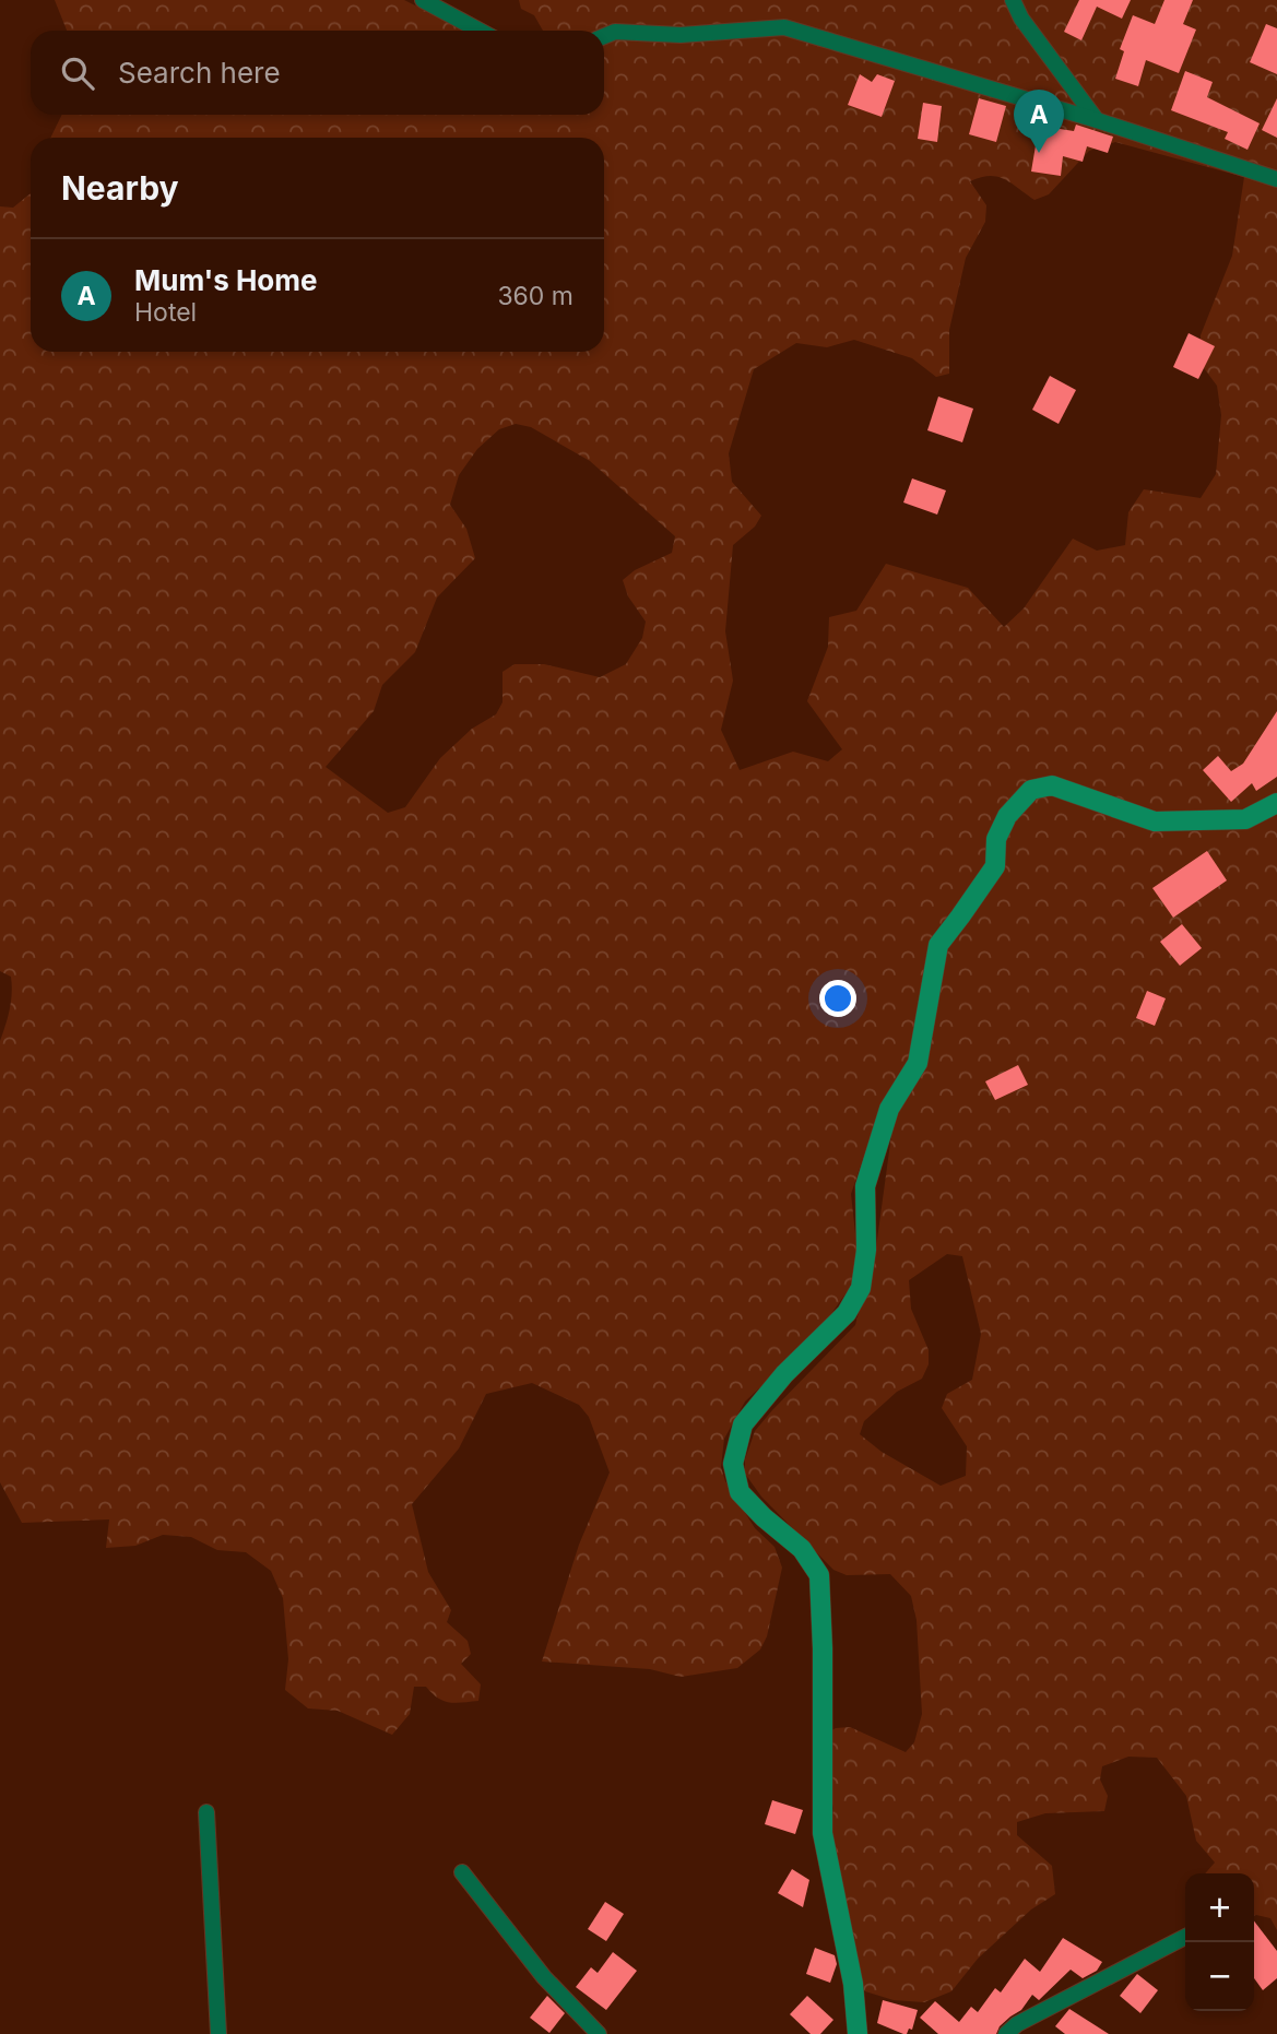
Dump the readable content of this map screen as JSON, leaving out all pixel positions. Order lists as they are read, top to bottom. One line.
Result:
{"page":{"search":"Search here","pins":"A","heading":"Nearby","list":[{"mark":"A","name":"Mum's Home","note":"Hotel","value":"360 m"}],"map_buttons":["+","−"]}}
